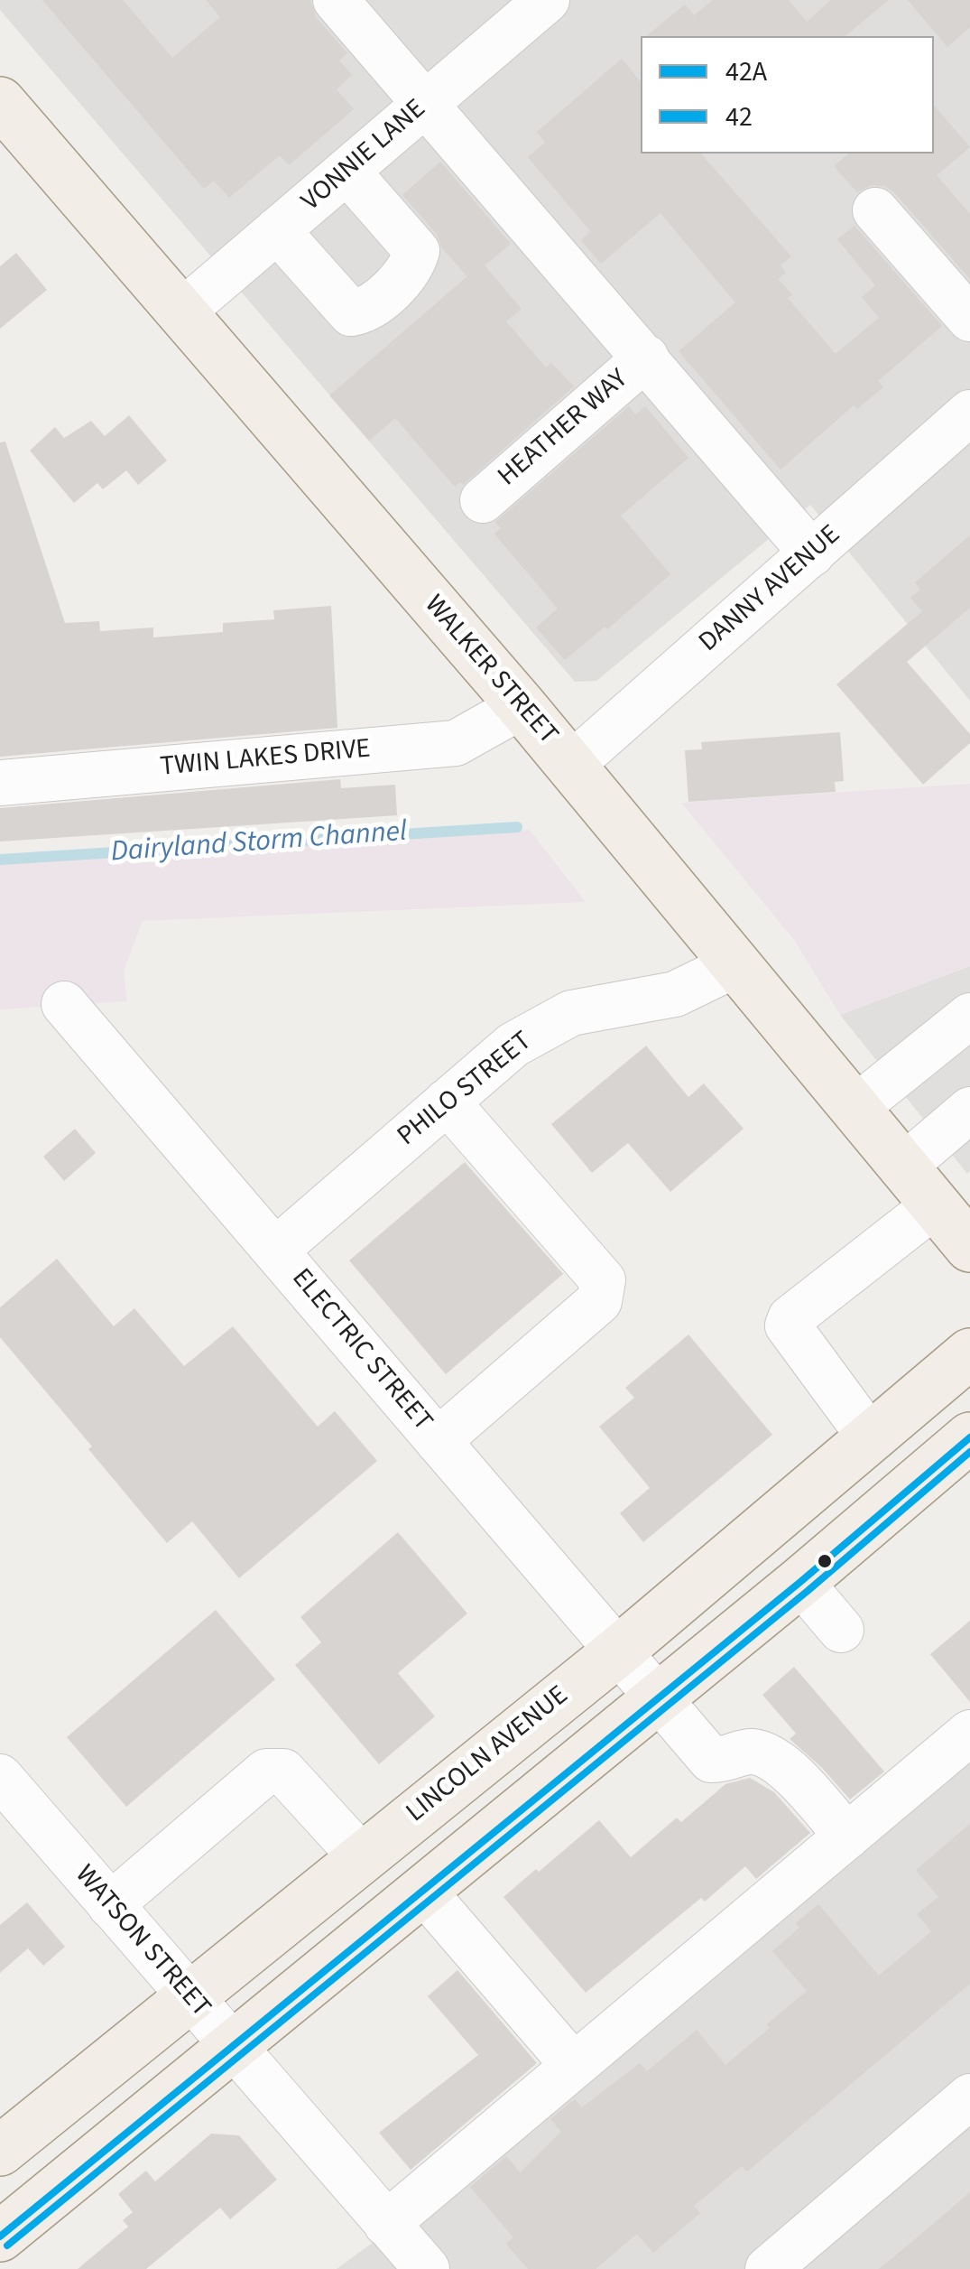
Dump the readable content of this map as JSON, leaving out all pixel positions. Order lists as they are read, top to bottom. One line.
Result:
{"streets":{"main road":["WALKER STREET","LINCOLN AVENUE"],"street":["VONNIE LANE","HEATHER WAY","DANNY AVENUE","TWIN LAKES DRIVE","PHILO STREET","ELECTRIC STREET","WATSON STREET"]},"crossings":[["VONNIE LANE","WALKER STREET"],["DANNY AVENUE","WALKER STREET"],["WALKER STREET","TWIN LAKES DRIVE"],["WALKER STREET","PHILO STREET"],["PHILO STREET","ELECTRIC STREET"],["ELECTRIC STREET","LINCOLN AVENUE"],["LINCOLN AVENUE","WATSON STREET"]],"water":["Dairyland Storm Channel"],"lines":["transit line 42A","transit line 42"],"legend":["42A","42"]}
